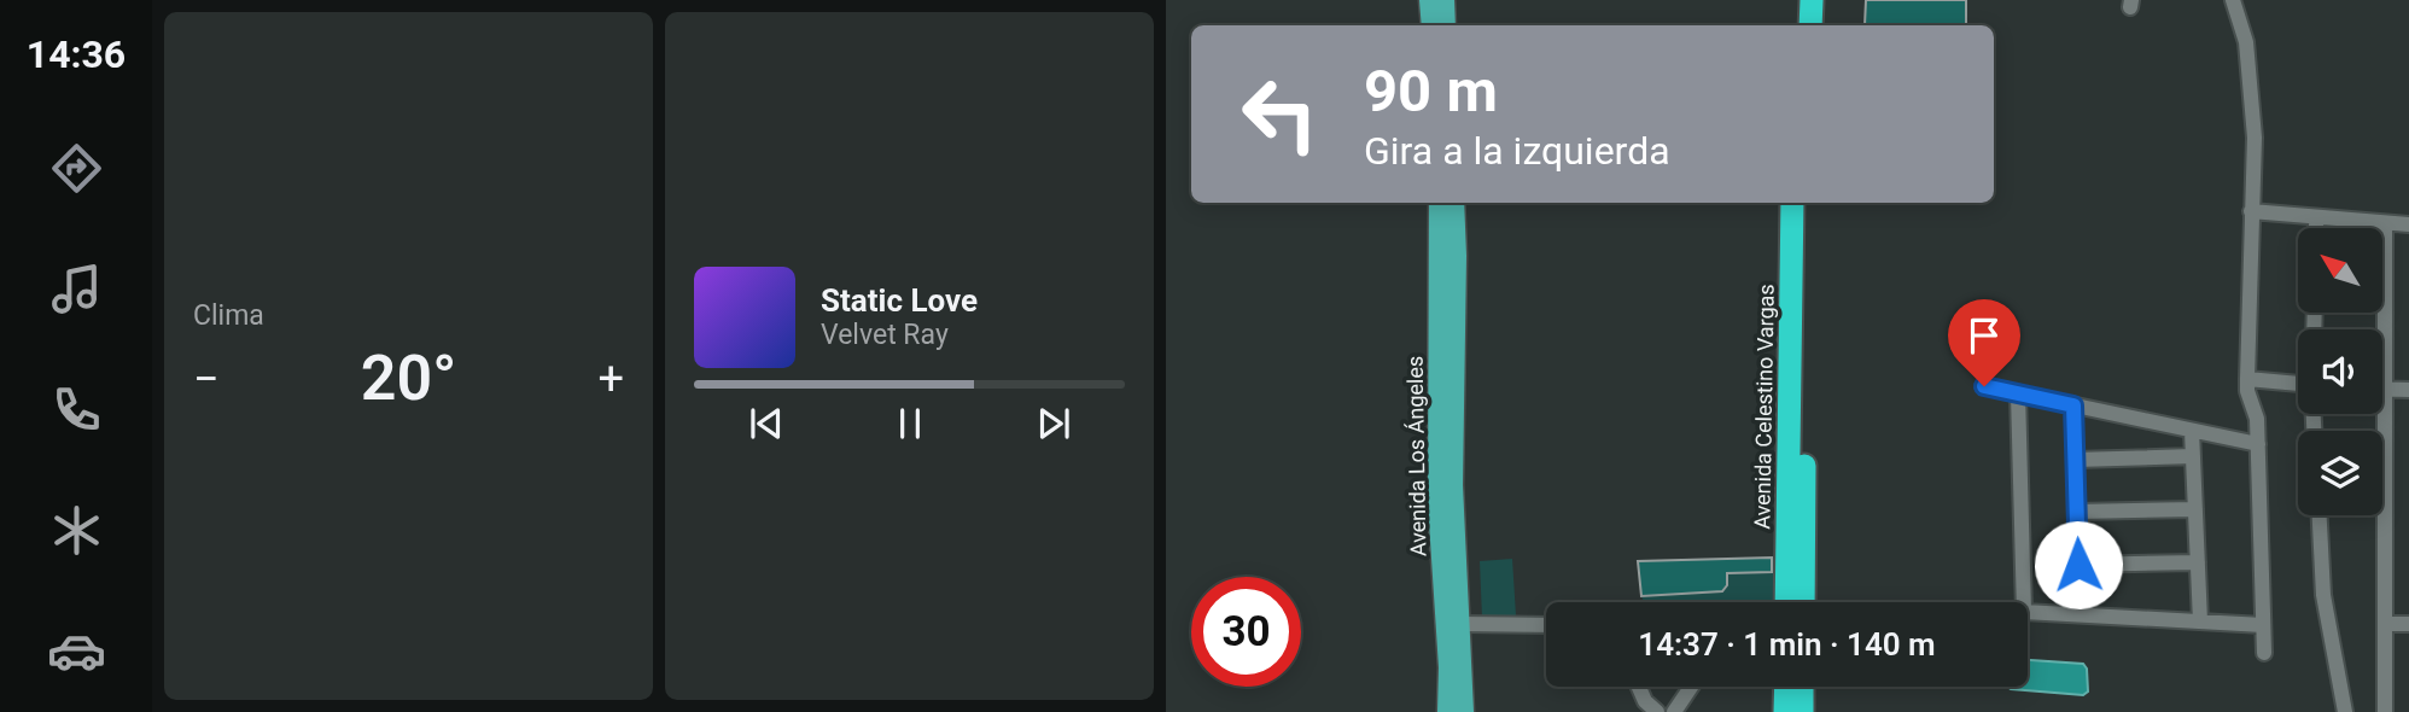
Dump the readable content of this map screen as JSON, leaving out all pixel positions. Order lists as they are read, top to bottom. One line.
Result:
{"streets":{"highway":["Avenida Celestino Vargas"],"main road":["Avenida Los Ángeles"]},"north":"top left","page":{"tabs":"14:36","tile":"Clima","turn":["90 m","Gira a la izquierda"],"song":["Static Love","Velvet Ray"],"heat":["−","20°","+"],"limit":"30","trip":"14:37 · 1 min · 140 m"}}
